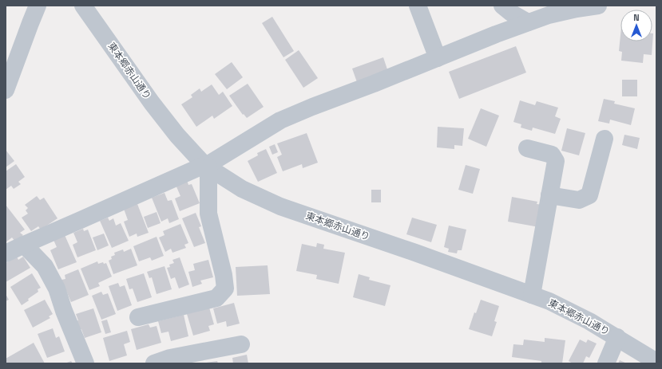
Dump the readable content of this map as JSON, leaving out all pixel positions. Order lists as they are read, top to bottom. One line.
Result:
{"streets":{"street":["東本郷赤山通り"]},"north":"top"}
